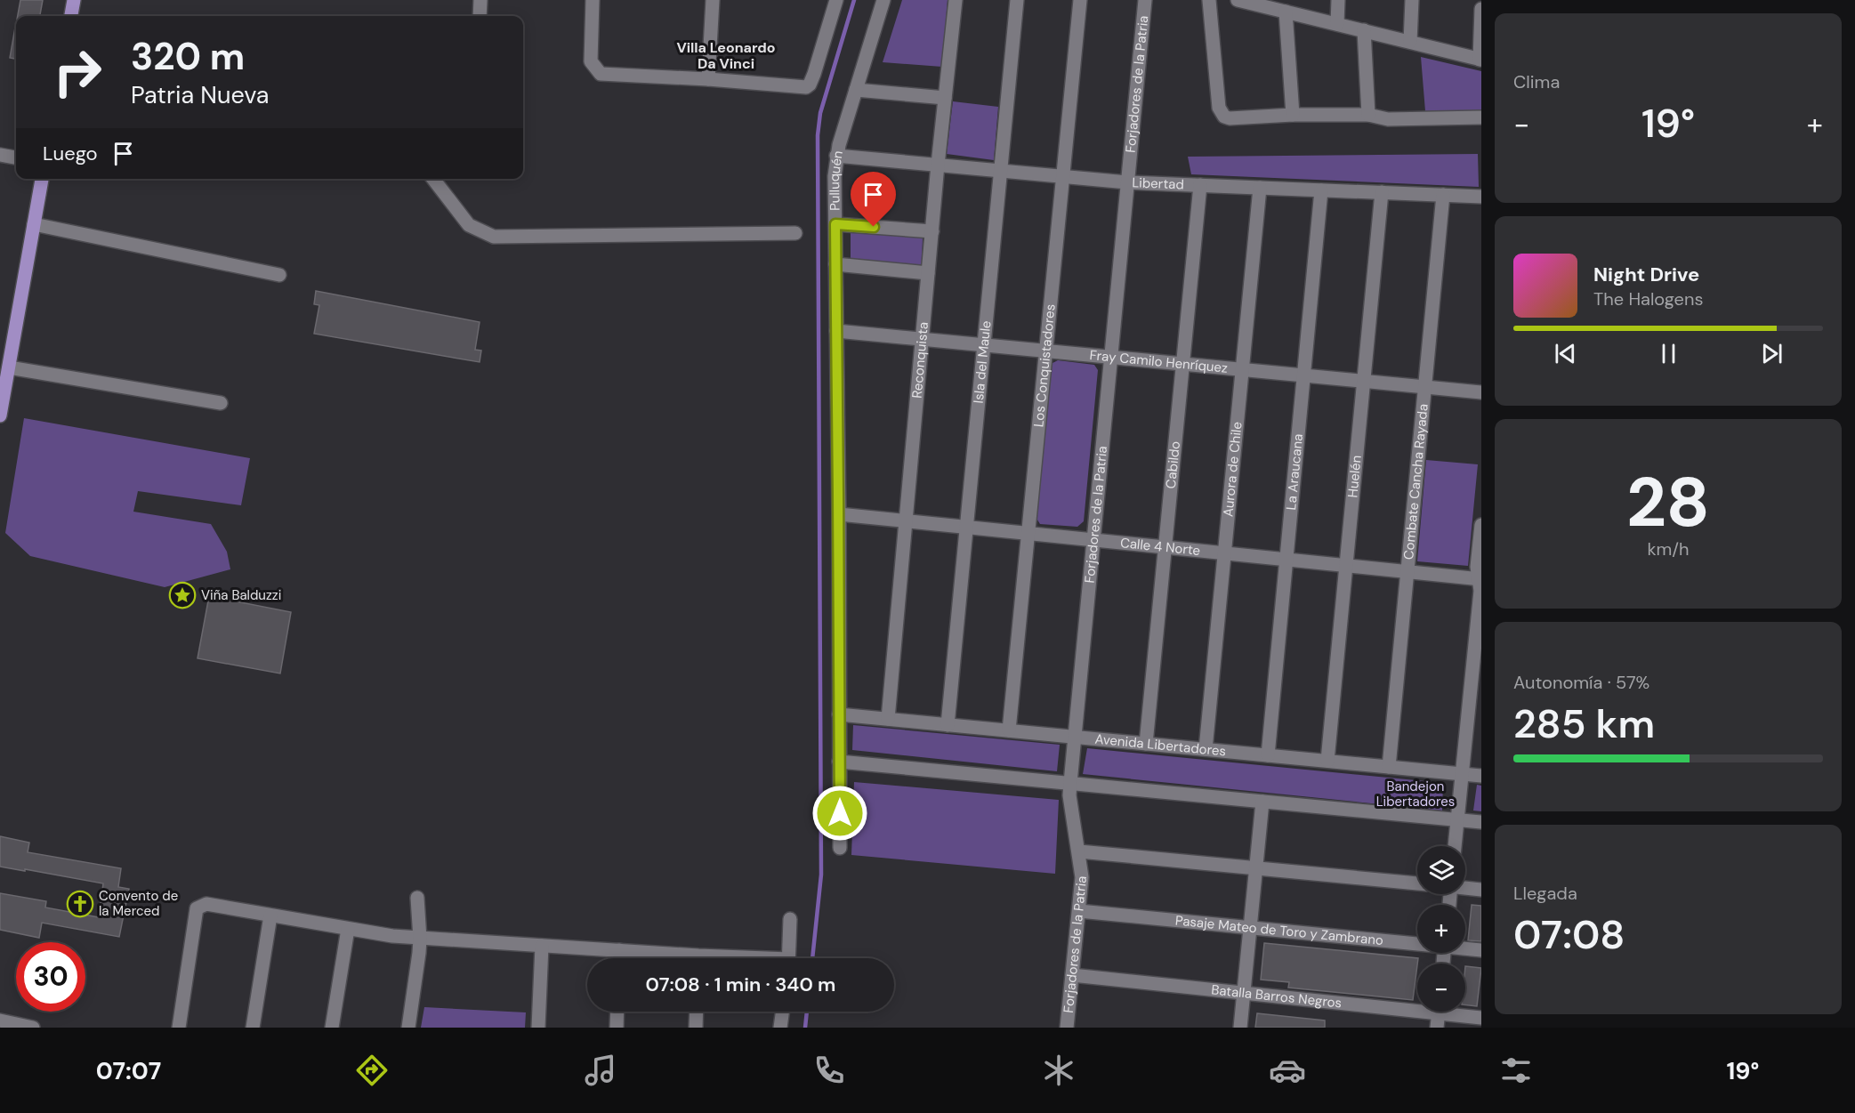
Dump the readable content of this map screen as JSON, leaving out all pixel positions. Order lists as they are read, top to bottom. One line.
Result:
{"streets":{"street":["Forjadores de la Patria","Pulluquén","Libertad","Reconquista","Fray Camilo Henríquez","Isla del Maule","Los Conquistadores","Cabildo","Aurora de Chile","La Araucana","Huelén","Combate Cancha Rayada","Calle 4 Norte","Avenida Libertadores","Pasaje Mateo de Toro y Zambrano","Batalla Barros Negros"]},"crossings":[["Forjadores de la Patria","Libertad"],["Forjadores de la Patria","Fray Camilo Henríquez"],["Forjadores de la Patria","Calle 4 Norte"],["Forjadores de la Patria","Avenida Libertadores"],["Forjadores de la Patria","Pasaje Mateo de Toro y Zambrano"],["Forjadores de la Patria","Batalla Barros Negros"],["Pulluquén","Libertad"],["Pulluquén","Fray Camilo Henríquez"],["Pulluquén","Calle 4 Norte"],["Pulluquén","Avenida Libertadores"],["Libertad","Reconquista"],["Libertad","Isla del Maule"],["Libertad","Los Conquistadores"],["Libertad","Cabildo"],["Libertad","Aurora de Chile"],["Libertad","La Araucana"],["Libertad","Huelén"],["Libertad","Combate Cancha Rayada"],["Reconquista","Fray Camilo Henríquez"],["Reconquista","Calle 4 Norte"],["Reconquista","Avenida Libertadores"],["Fray Camilo Henríquez","Isla del Maule"],["Fray Camilo Henríquez","Los Conquistadores"],["Fray Camilo Henríquez","Cabildo"],["Fray Camilo Henríquez","Aurora de Chile"],["Fray Camilo Henríquez","La Araucana"],["Fray Camilo Henríquez","Huelén"],["Fray Camilo Henríquez","Combate Cancha Rayada"],["Isla del Maule","Calle 4 Norte"],["Isla del Maule","Avenida Libertadores"],["Los Conquistadores","Calle 4 Norte"],["Los Conquistadores","Avenida Libertadores"],["Cabildo","Calle 4 Norte"],["Cabildo","Avenida Libertadores"],["Aurora de Chile","Calle 4 Norte"],["Aurora de Chile","Avenida Libertadores"],["La Araucana","Calle 4 Norte"],["La Araucana","Avenida Libertadores"],["Huelén","Calle 4 Norte"],["Huelén","Avenida Libertadores"],["Combate Cancha Rayada","Calle 4 Norte"],["Combate Cancha Rayada","Avenida Libertadores"]],"districts":["Villa Leonardo Da Vinci"],"parks":["Bandejon Libertadores"],"places":{"place":["Viña Balduzzi"],"church":["Convento de la Merced"]},"page":{"tile":["Clima",["28","km/h"],["Autonomía · 57%","285 km"],["Llegada","07:08"]],"turn":["320 m","Patria Nueva"],"heat":["−","19°","+"],"then":"Luego","song":["Night Drive","The Halogens"],"map_buttons":["+","−"],"limit":"30","trip":"07:08 · 1 min · 340 m","tabs":["07:07","19°"]}}
